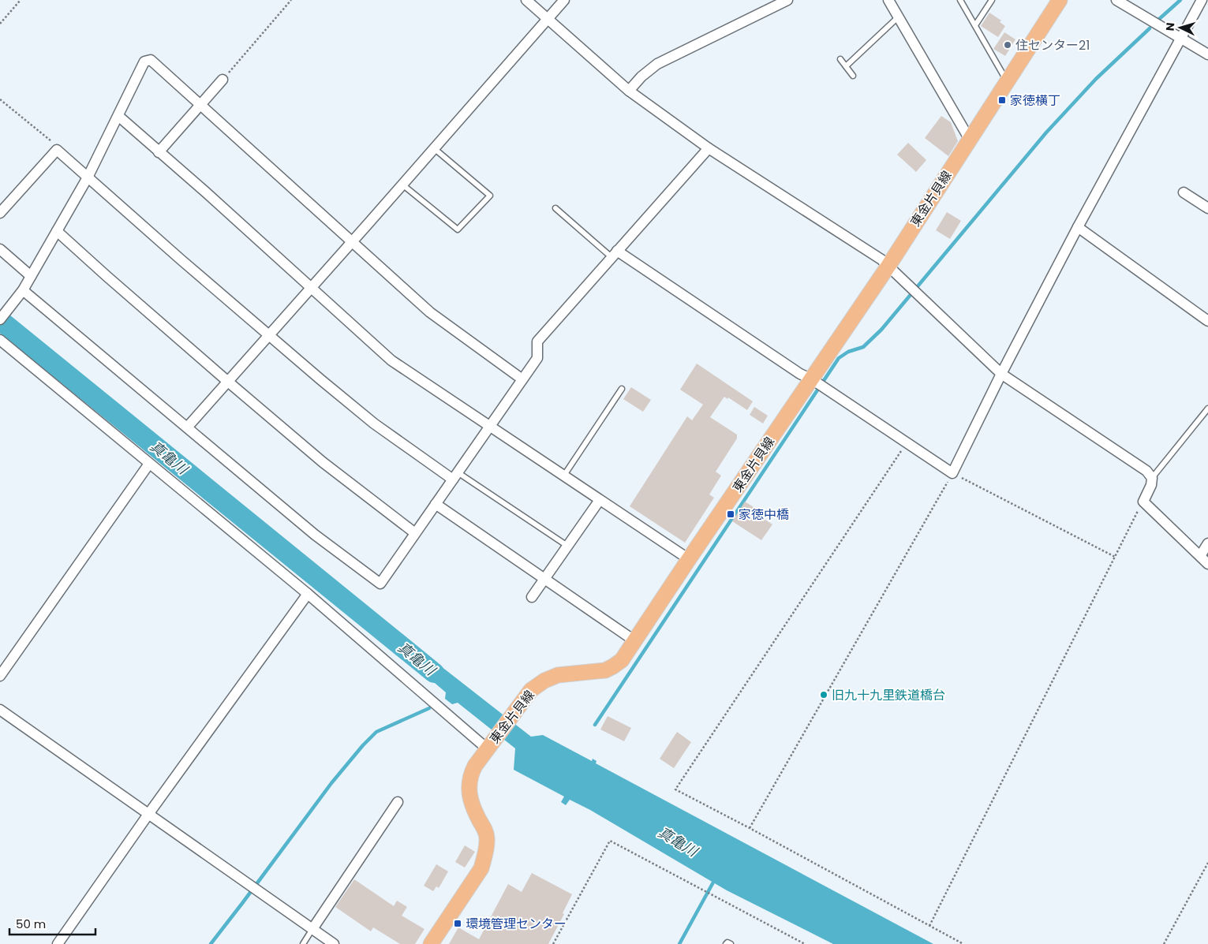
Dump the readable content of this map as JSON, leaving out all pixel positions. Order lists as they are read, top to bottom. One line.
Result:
{"streets":{"main road":["東金片貝線"]},"water":["真亀川"],"places":{"other":["住センター21","旧九十九里鉄道橋台"],"transit":["家徳横丁","家徳中橋","環境管理センター"]},"scale_bar":"50 m","north":"left"}
